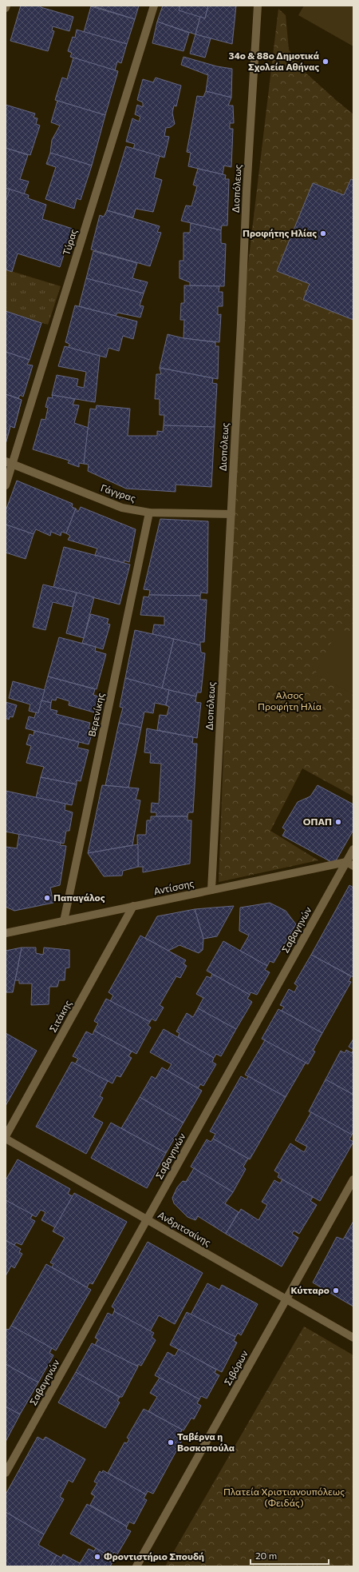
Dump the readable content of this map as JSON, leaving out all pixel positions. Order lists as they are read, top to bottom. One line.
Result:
{"streets":{"street":["Διοπόλεως","Τύρας","Γάγγρας","Βερενίκης","Αντίσσης","Σαβαγηνών","Σιτάκης","Ανδριτσαίνης","Σιβόρων"]},"crossings":[["Διοπόλεως","Γάγγρας"],["Διοπόλεως","Αντίσσης"],["Τύρας","Γάγγρας"],["Γάγγρας","Βερενίκης"],["Βερενίκης","Αντίσσης"],["Αντίσσης","Σαβαγηνών"],["Αντίσσης","Σιτάκης"],["Σαβαγηνών","Ανδριτσαίνης"],["Σιτάκης","Ανδριτσαίνης"],["Ανδριτσαίνης","Σιβόρων"]],"parks":["Αλσος Προφήτη Ηλία","Πλατεία Χριστιανουπόλεως (Φειδάς)"],"places":["34ο & 88ο Δημοτικά Σχολεία Αθήνας","Προφήτης Ηλίας","ΟΠΑΠ","Παπαγάλος","Κύτταρο","Ταβέρνα η Βοσκοπούλα","Φροντιστήριο Σπουδή"],"scale_bar":"20 m"}
